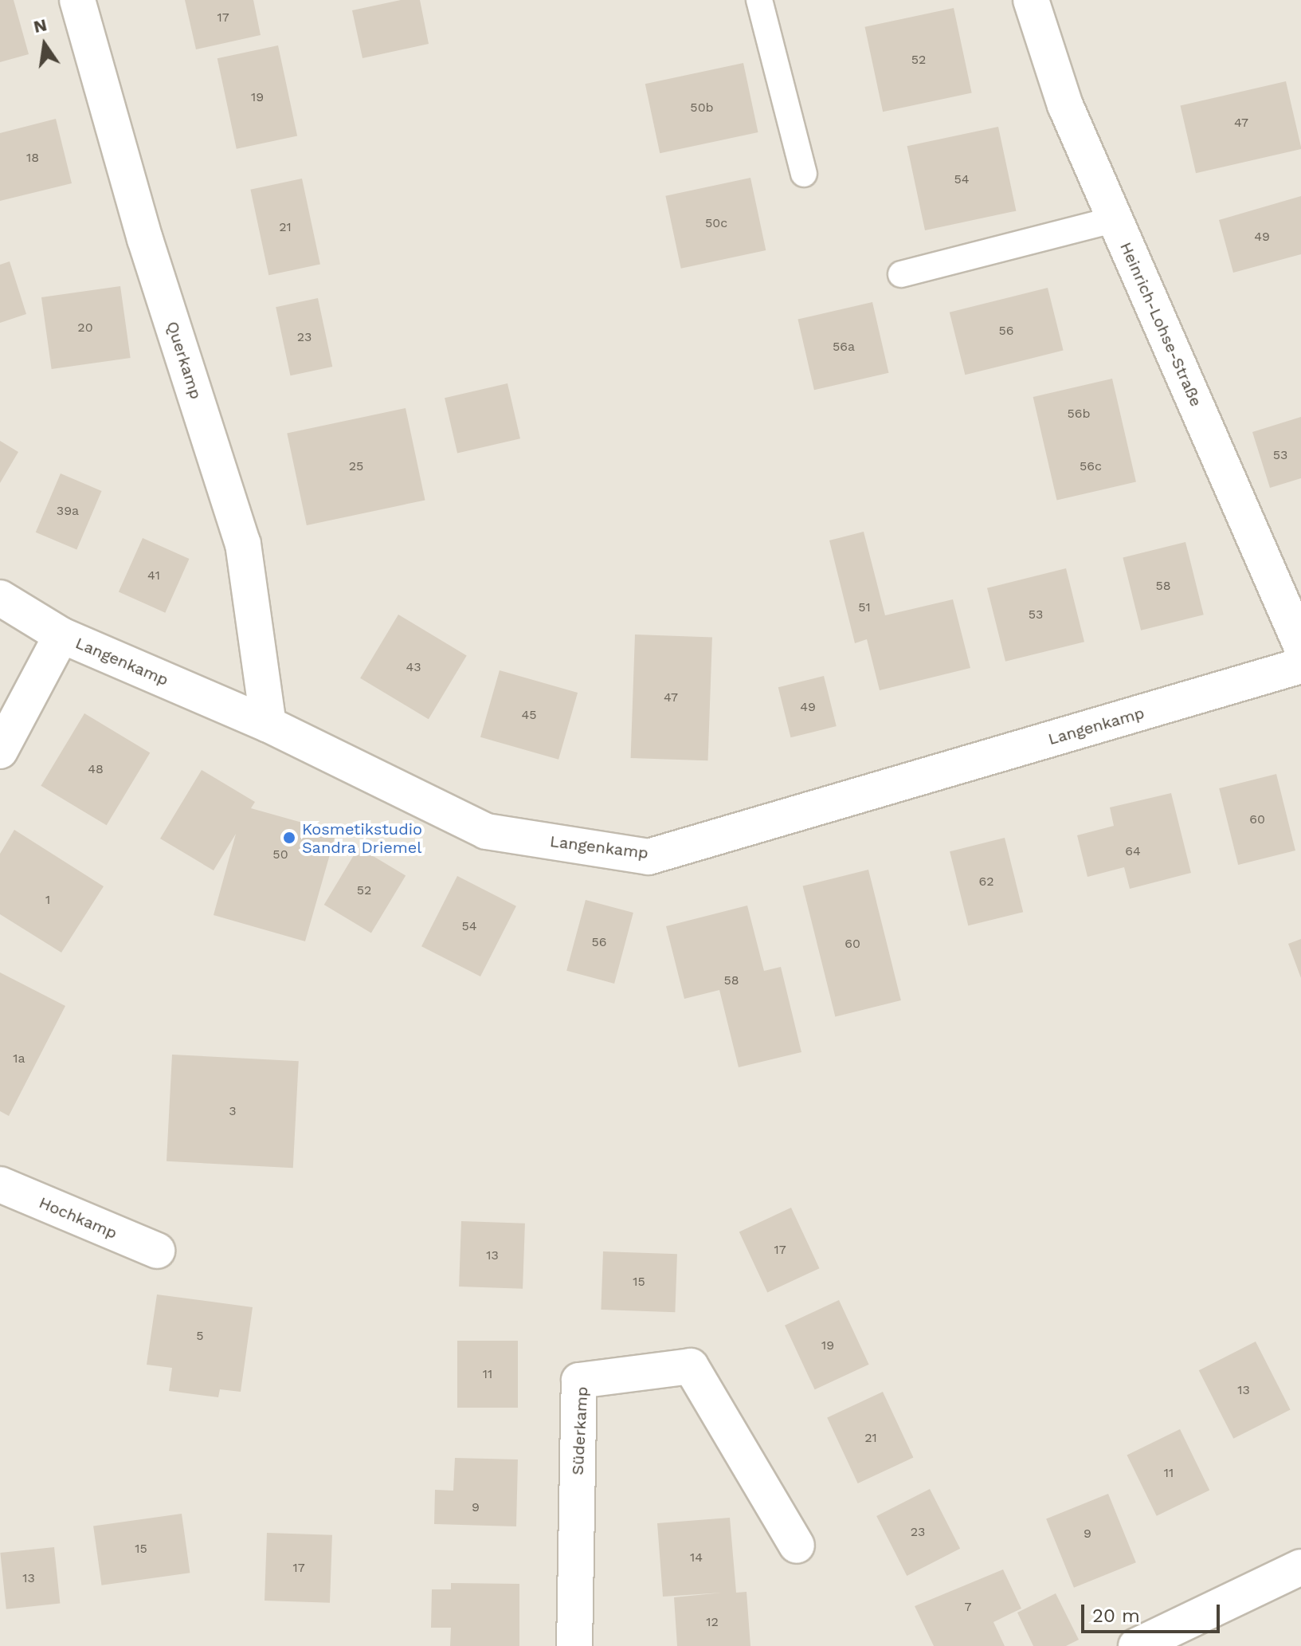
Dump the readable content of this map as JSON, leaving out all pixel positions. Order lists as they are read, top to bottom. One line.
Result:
{"streets":{"street":["Heinrich-Lohse-Straße","Querkamp","Langenkamp","Hochkamp","Süderkamp"]},"crossings":[["Querkamp","Langenkamp"]],"places":["Kosmetikstudio Sandra Driemel"],"house_numbers":["17","52","19","50b","47","18","54","50c","21","49","20","56","23","56a","56b","53","25","56c","39a","41","58","51","53","43","47","49","45","48","60","64","50","62","52","1","54","56","60","58","1a","3","17","13","15","5","19","11","13","21","11","9","23","9","15","14","17","13","7","12"],"scale_bar":"20 m","north":"top"}
